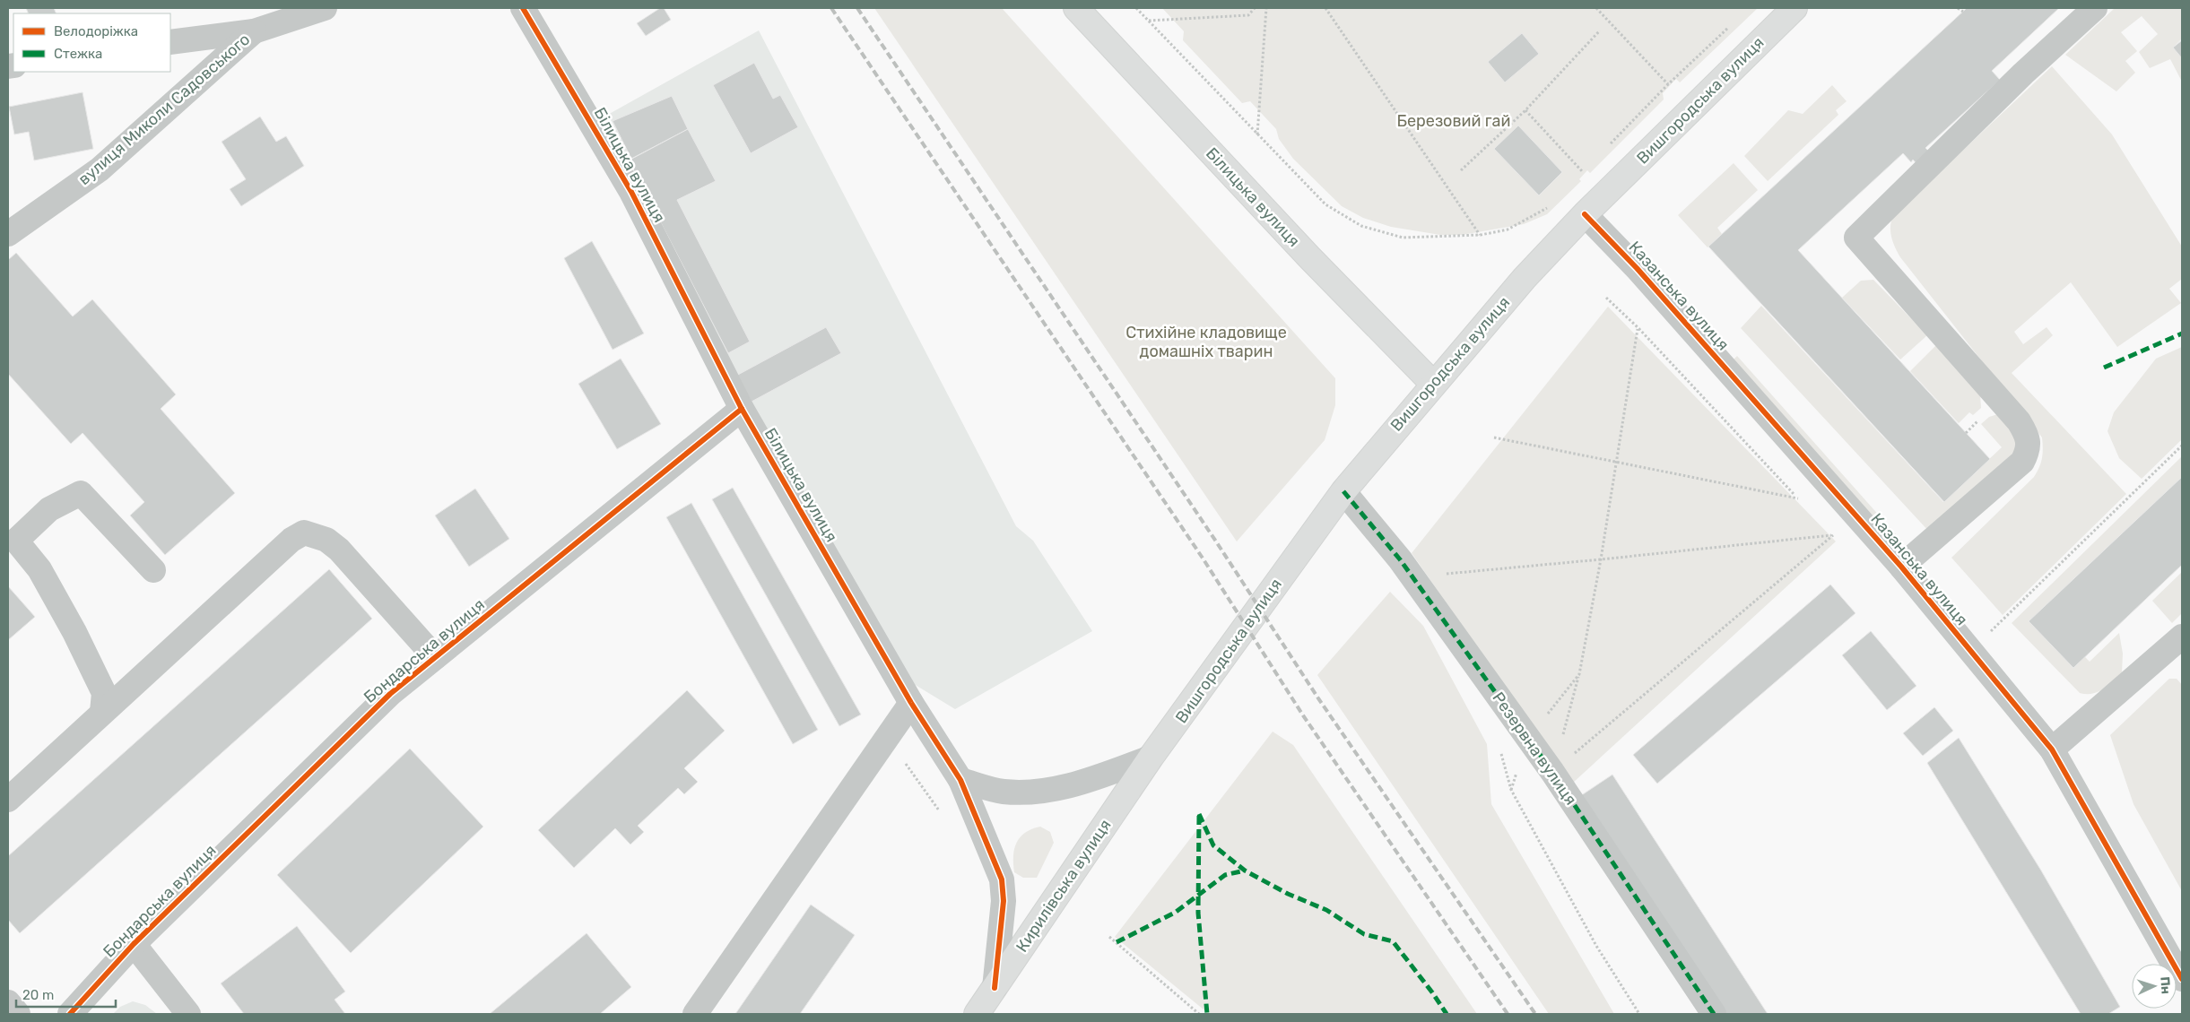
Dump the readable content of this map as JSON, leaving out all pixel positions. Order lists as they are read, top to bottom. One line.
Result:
{"streets":{"main road":["Вишгородська вулиця","Білицька вулиця","Кирилівська вулиця"],"street":["вулиця Миколи Садовського","Казанська вулиця","Бондарська вулиця","Резервна вулиця"]},"crossings":[["Вишгородська вулиця","Білицька вулиця"],["Вишгородська вулиця","Казанська вулиця"],["Вишгородська вулиця","Резервна вулиця"],["Вишгородська вулиця","Кирилівська вулиця"],["Білицька вулиця","Бондарська вулиця"],["Білицька вулиця","Кирилівська вулиця"]],"parks":["Березовий гай","Стихійне кладовище домашніх тварин"],"legend":["Велодоріжка","Стежка"],"scale_bar":"20 m","north":"right"}
